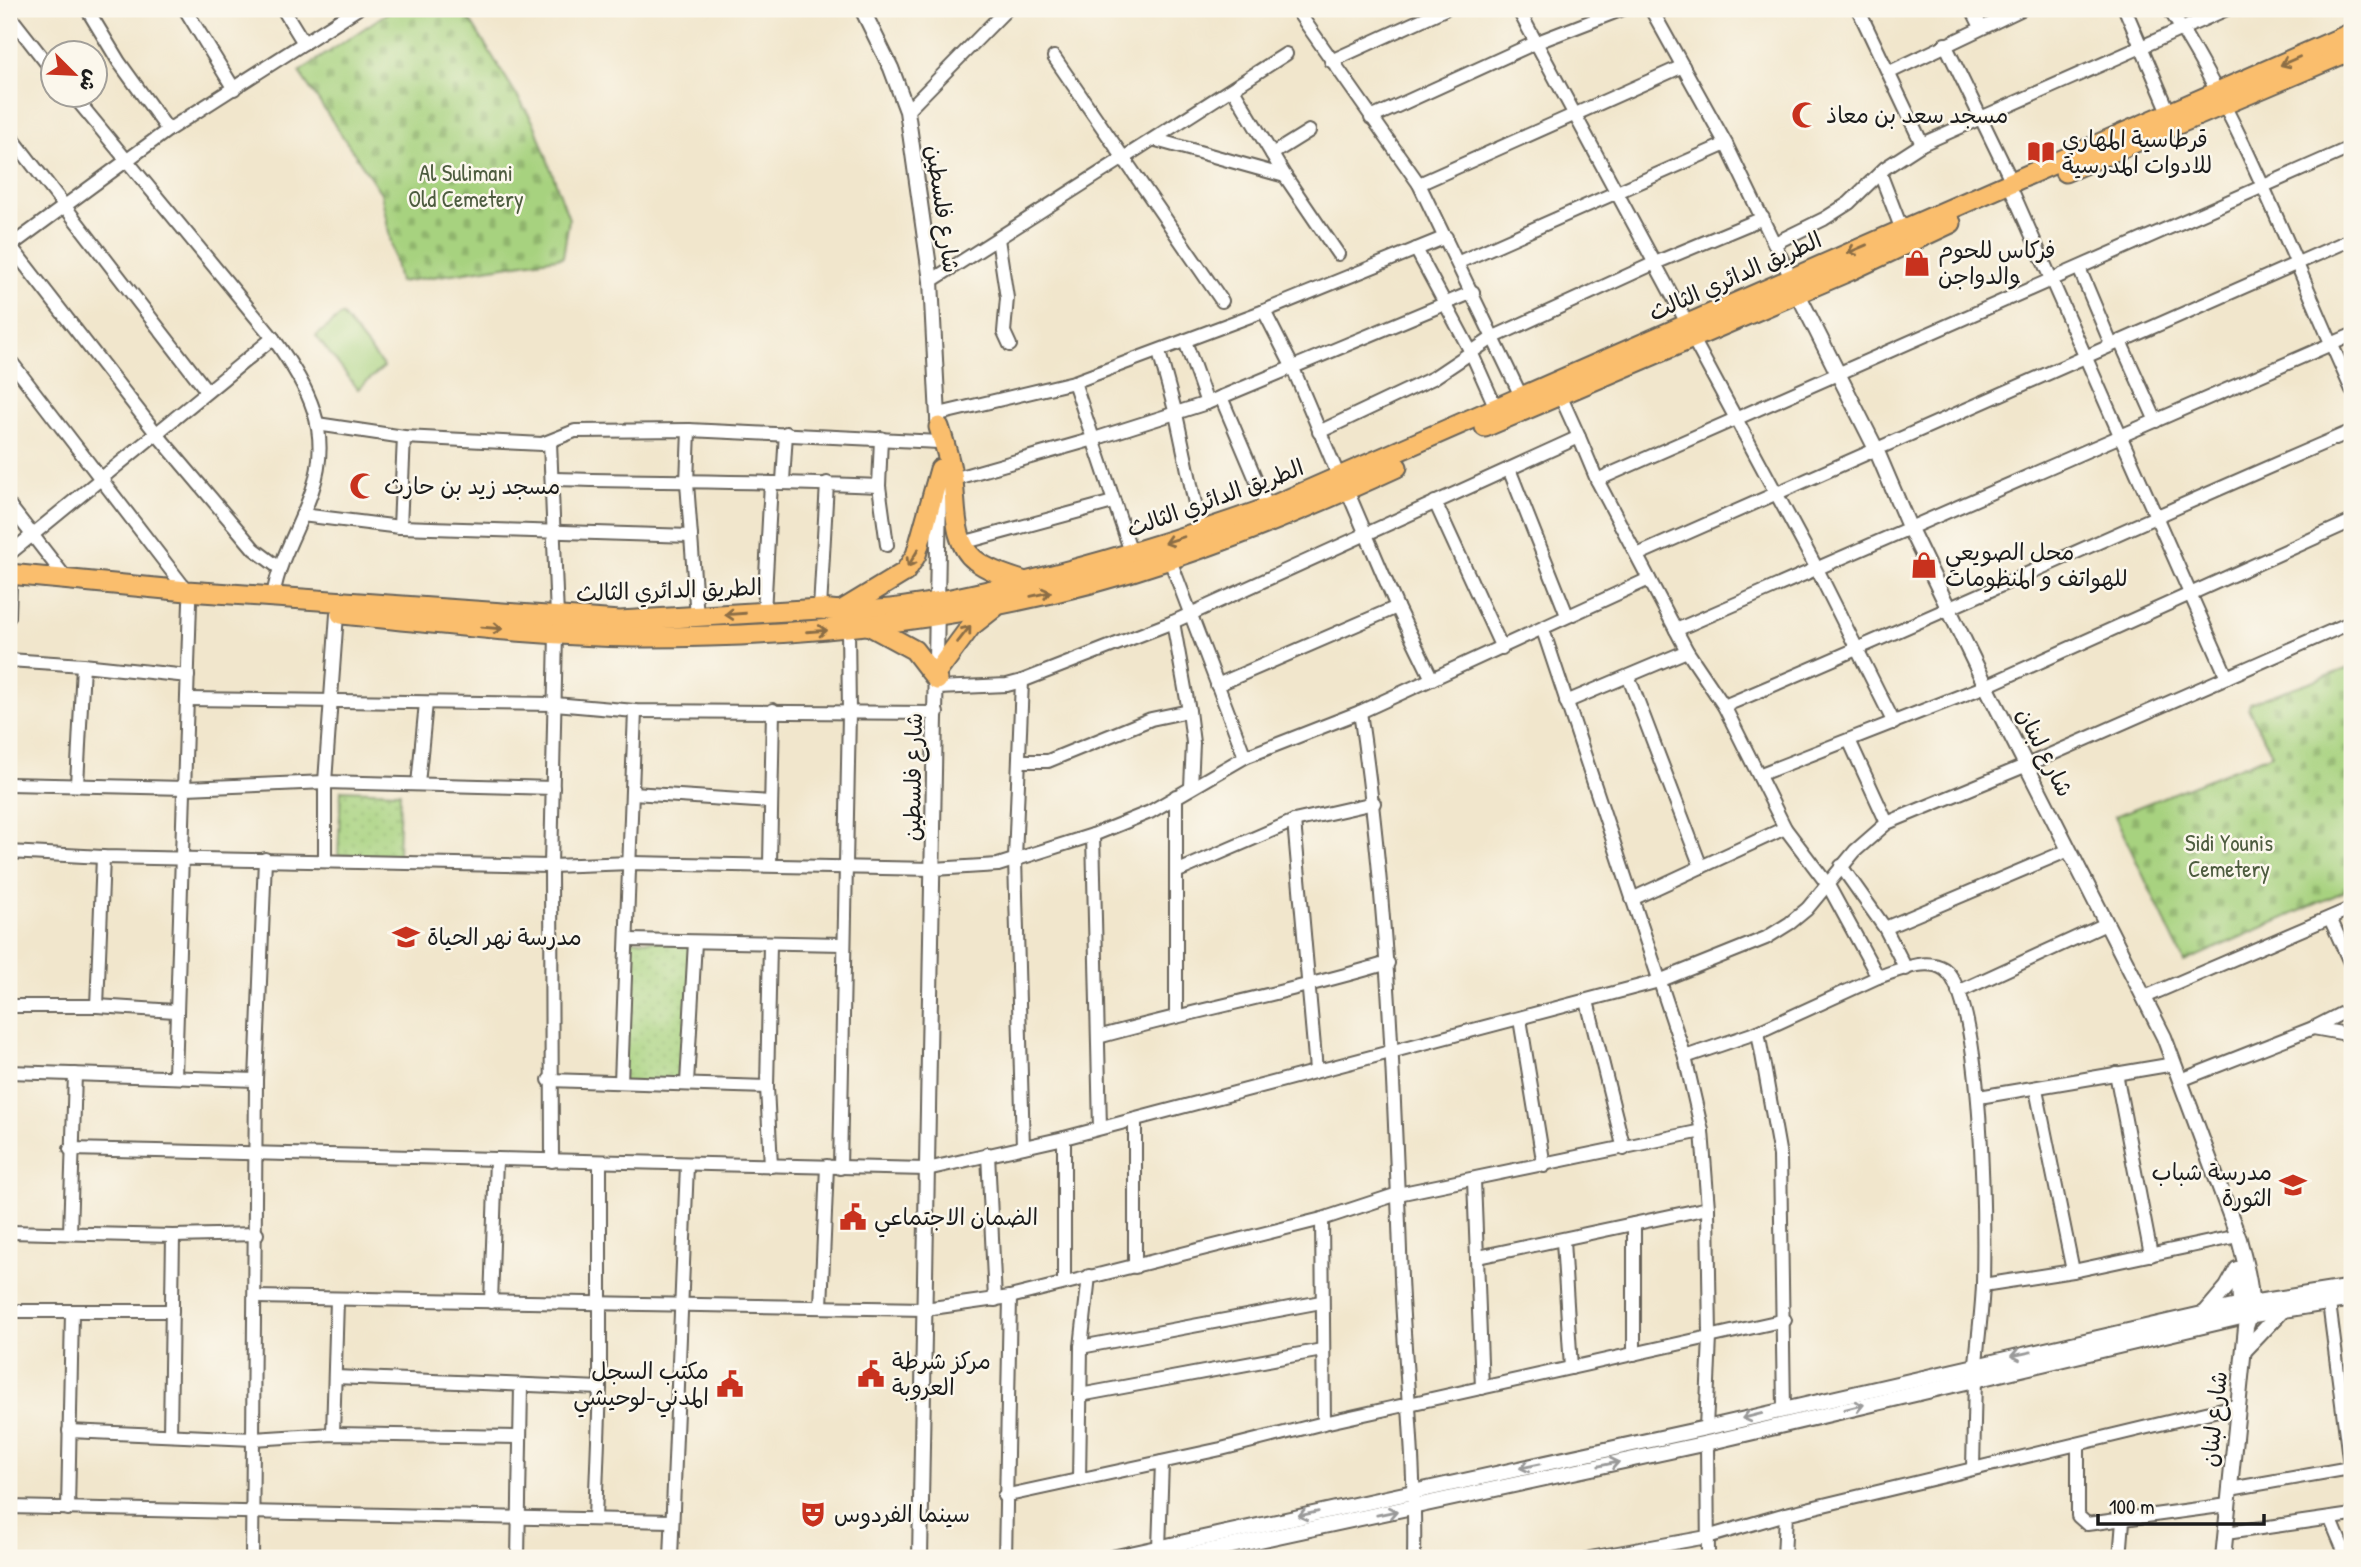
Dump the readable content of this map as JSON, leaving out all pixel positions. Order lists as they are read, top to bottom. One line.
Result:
{"streets":{"highway":["الطريق الدائري الثالث"],"street":["شارع فلسطين","شارع لبنان"]},"crossings":[["شارع فلسطين","الطريق الدائري الثالث"],["الطريق الدائري الثالث","شارع لبنان"]],"parks":["Al Sulimani Old Cemetery","Sidi Younis Cemetery"],"places":{"mosque":["مسجد سعد بن معاذ","مسجد زيد بن حارث"],"library":["قرطاسية المهاري للادوات المدرسية"],"shop":["فركاس للحوم والدواجن","محل الصويعي للهواتف و المنظومات"],"school or university":["مدرسة نهر الحياة","مدرسة شباب الثورة"],"public building":["الضمان الاجتماعي","مركز شرطة العروبة","مكتب السجل المدني-لوحيشي"],"theatre":["سينما الفردوس"]},"scale_bar":"100 m","north":"bottom right"}
